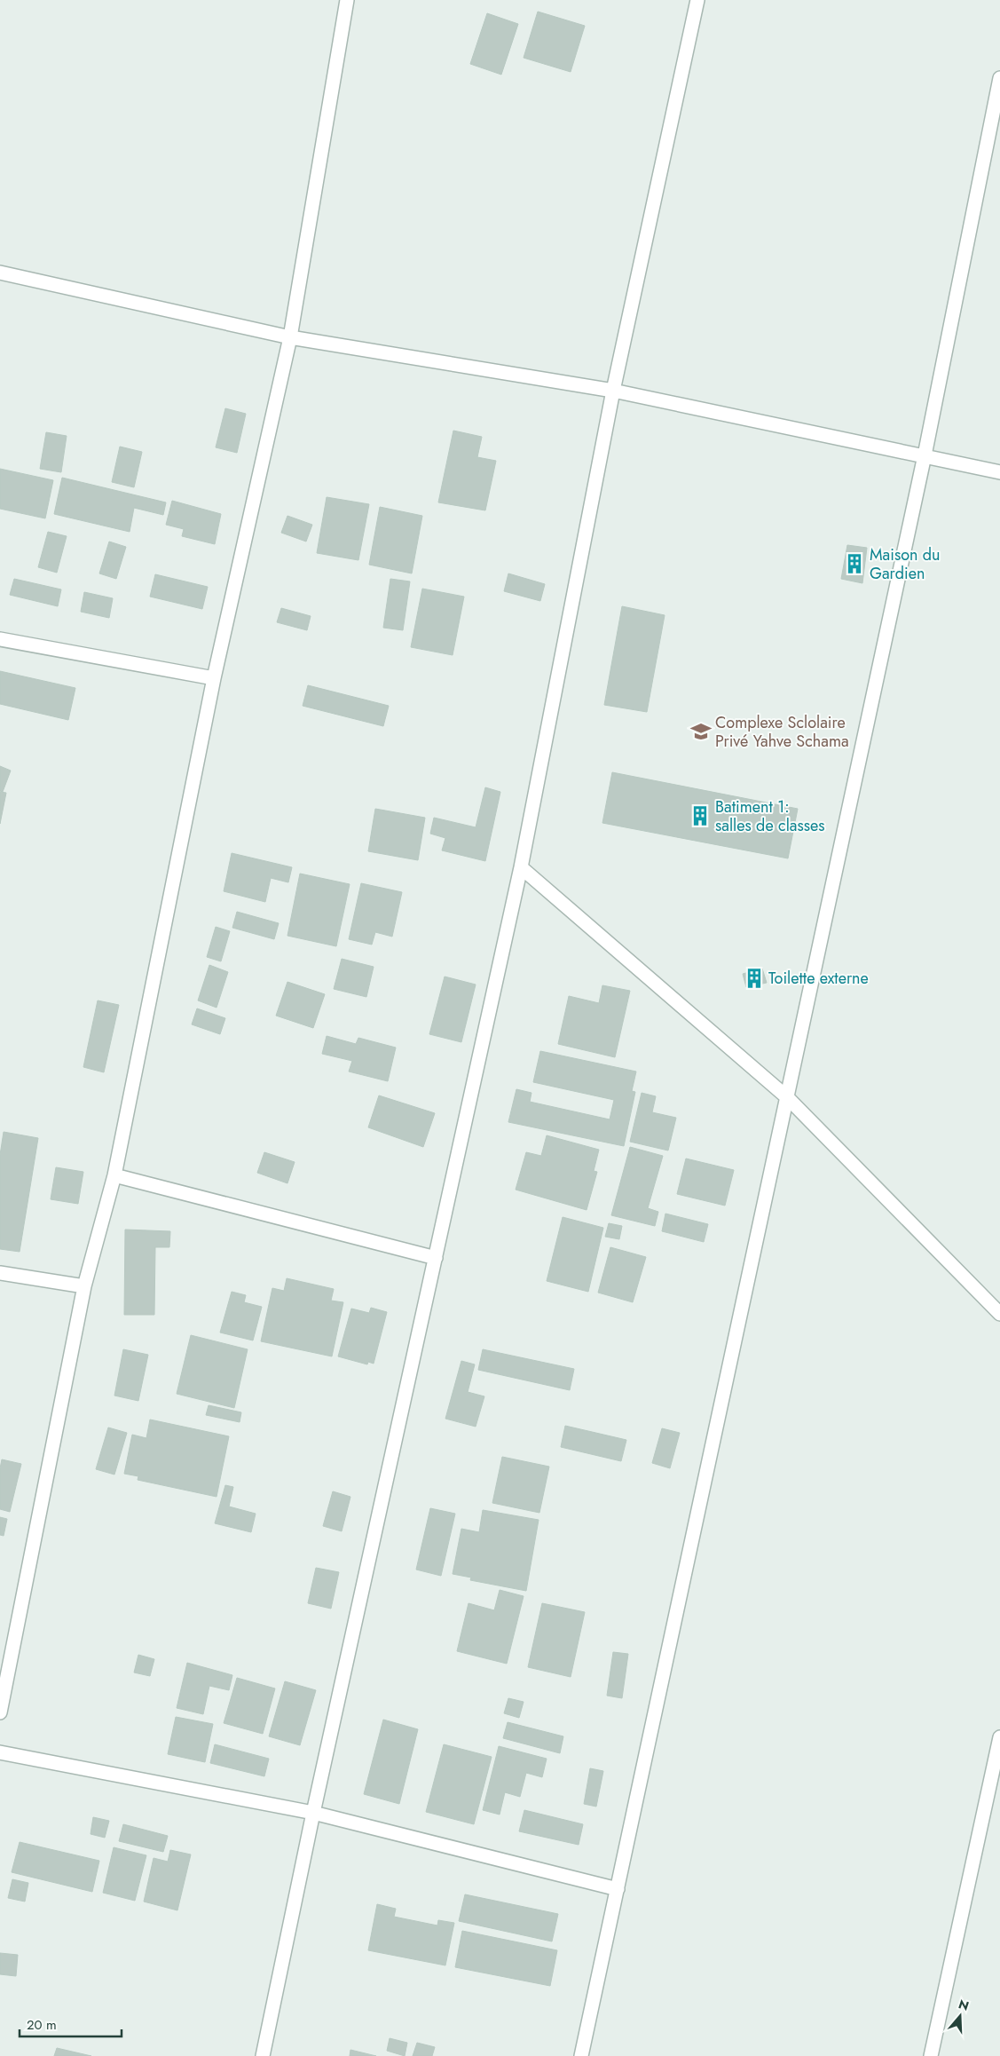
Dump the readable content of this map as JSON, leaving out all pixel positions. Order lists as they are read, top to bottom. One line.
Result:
{"places":{"building":["Maison du Gardien","Batiment 1: salles de classes","Toilette externe"],"school or university":["Complexe Sclolaire Privé Yahve Schama"]},"scale_bar":"20 m","north":"top"}
